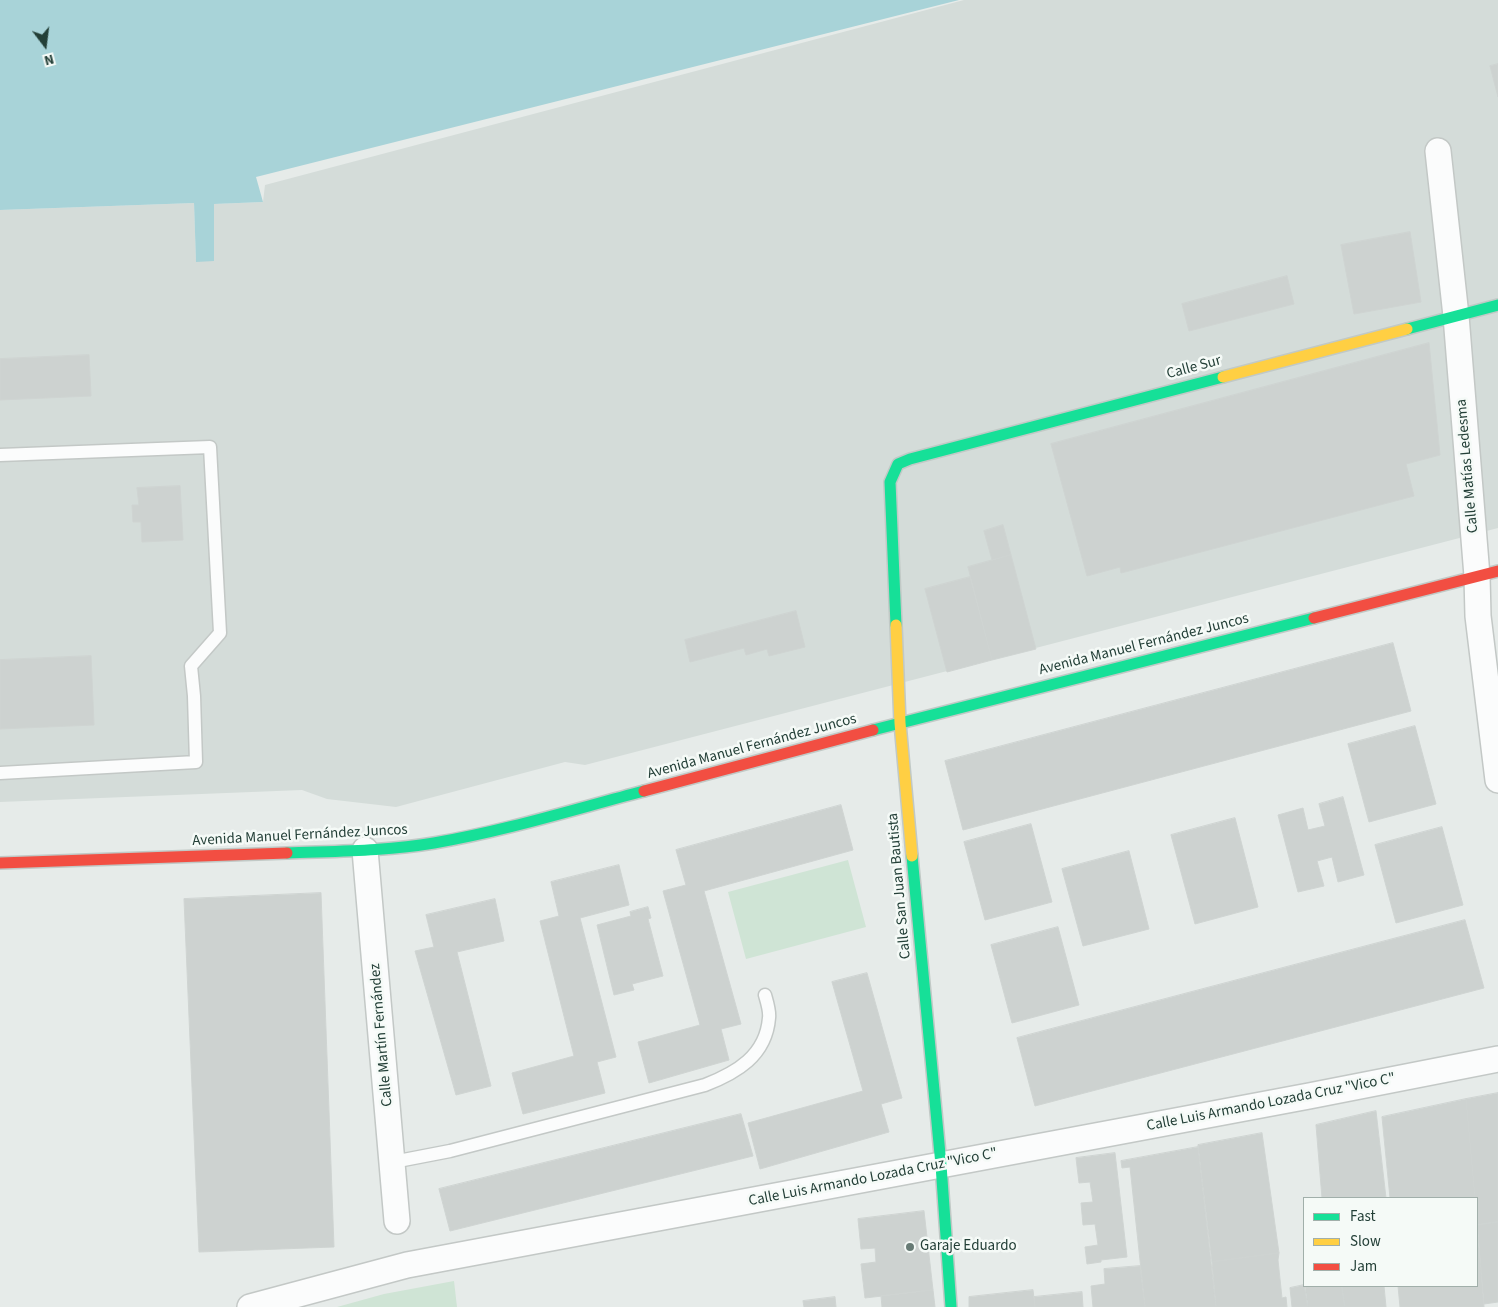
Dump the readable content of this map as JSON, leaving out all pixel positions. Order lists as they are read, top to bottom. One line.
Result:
{"streets":{"main road":["Calle Sur","Avenida Manuel Fernández Juncos","Calle San Juan Bautista"],"street":["Calle Matías Ledesma","Calle Martín Fernández","Calle Luis Armando Lozada Cruz \"Vico C\""]},"crossings":[["Calle Sur","Calle Matías Ledesma"],["Calle Sur","Calle San Juan Bautista"],["Calle Matías Ledesma","Avenida Manuel Fernández Juncos"],["Avenida Manuel Fernández Juncos","Calle San Juan Bautista"],["Avenida Manuel Fernández Juncos","Calle Martín Fernández"],["Calle San Juan Bautista","Calle Luis Armando Lozada Cruz \"Vico C\""]],"places":["Garaje Eduardo"],"legend":["Fast","Slow","Jam"],"north":"bottom"}
